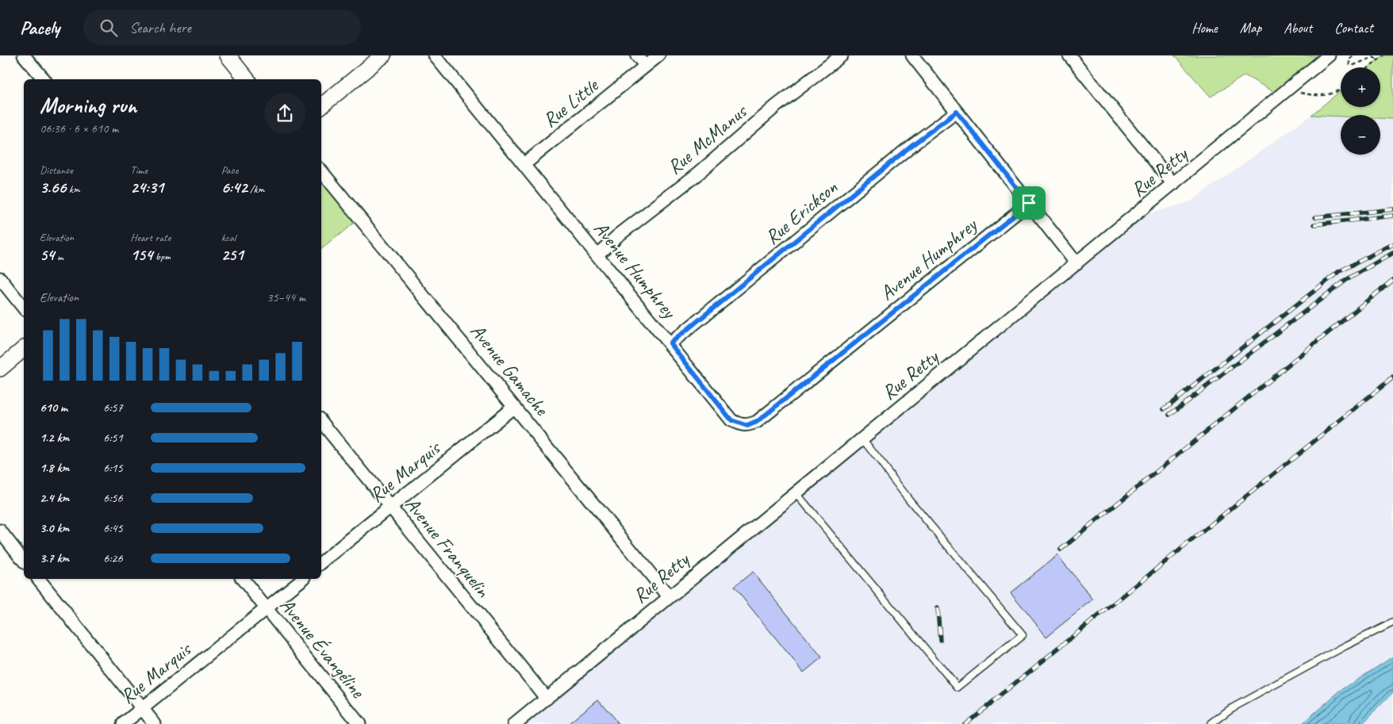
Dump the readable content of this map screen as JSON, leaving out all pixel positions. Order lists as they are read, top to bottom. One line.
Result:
{"streets":{"street":["Rue Little","Rue McManus","Rue Retty","Rue Erickson","Avenue Humphrey","Avenue Gamache","Rue Marquis","Avenue Franquelin","Avenue Évangéline"]},"crossings":[["Rue Little","Avenue Humphrey"],["Rue McManus","Avenue Humphrey"],["Rue Retty","Avenue Gamache"],["Rue Retty","Avenue Franquelin"],["Rue Erickson","Avenue Humphrey"],["Avenue Gamache","Rue Marquis"],["Rue Marquis","Avenue Franquelin"],["Rue Marquis","Avenue Évangéline"]],"page":{"header":"Pacely","search":"Search here","nav":["Home","Map","About","Contact"],"map_buttons":["+","−"],"heading":["Morning run","06:36 · 6 × 610 m"],"stats":[["Distance","3.66 km"],["Time","24:31"],["Pace","6:42 /km"],["Elevation","54 m"],["Heart rate","154 bpm"],["kcal","251"]],"chart":["Elevation","35–44 m"],"list":[{"name":"610 m","note":"6:57"},{"name":"1.2 km","note":"6:51"},{"name":"1.8 km","note":"6:15"},{"name":"2.4 km","note":"6:56"},{"name":"3.0 km","note":"6:45"},{"name":"3.7 km","note":"6:26"}]}}
